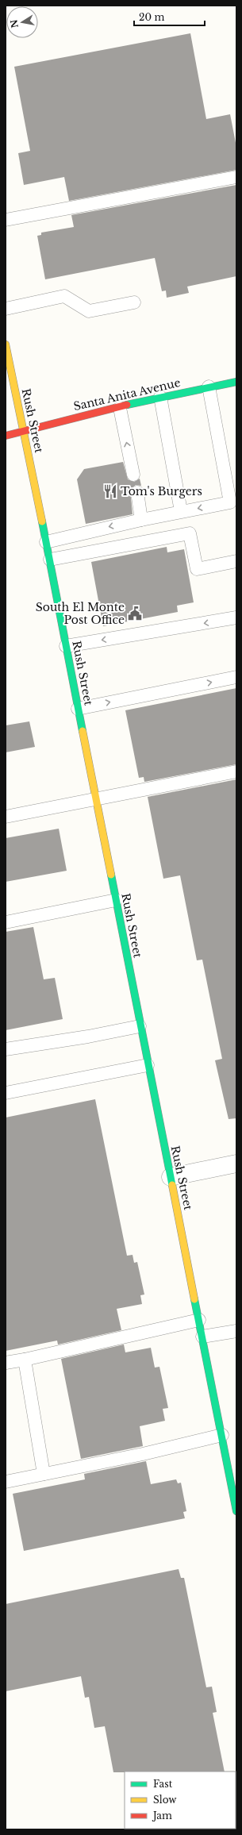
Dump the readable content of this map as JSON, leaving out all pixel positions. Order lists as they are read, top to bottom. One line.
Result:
{"streets":{"street":["Santa Anita Avenue","Rush Street"]},"crossings":[["Santa Anita Avenue","Rush Street"]],"places":{"restaurant":["Tom's Burgers"],"public building":["South El Monte Post Office"]},"legend":["Fast","Slow","Jam"],"scale_bar":"20 m","north":"left"}
